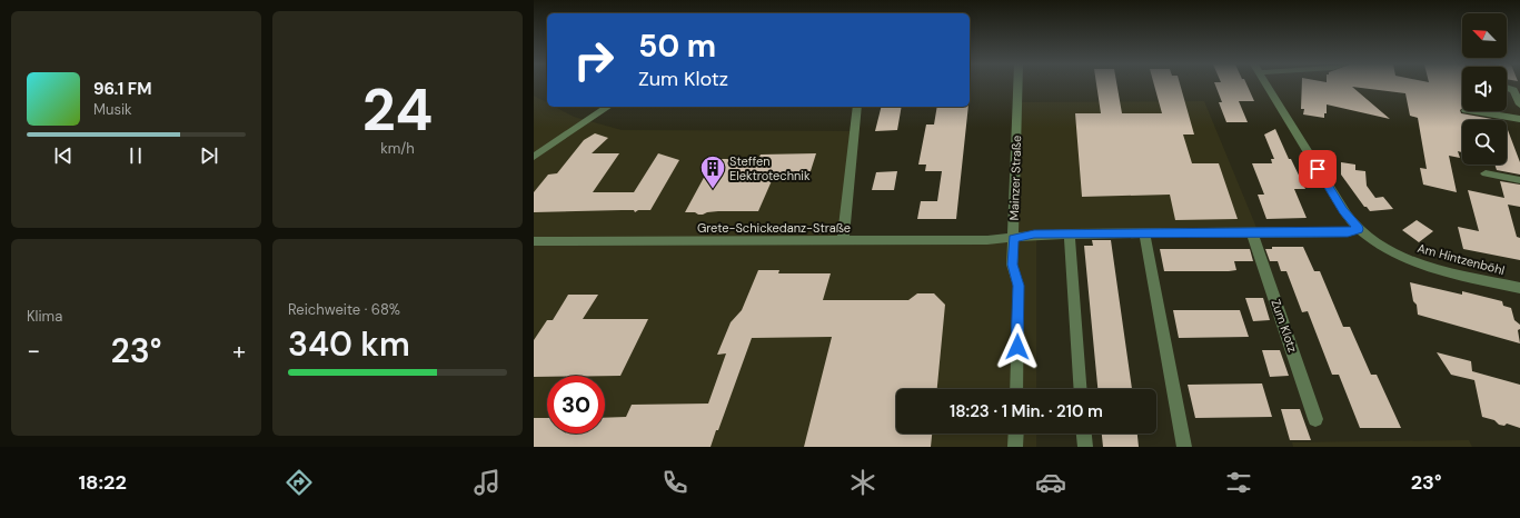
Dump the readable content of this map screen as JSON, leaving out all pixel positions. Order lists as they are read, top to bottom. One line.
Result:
{"streets":{"street":["Mainzer Straße","Grete-Schickedanz-Straße","Am Hintzenböhl","Zum Klotz"]},"crossings":[["Mainzer Straße","Grete-Schickedanz-Straße"]],"places":{"building":["Steffen Elektrotechnik"]},"north":"top left","page":{"tile":[["24","km/h"],"Klima",["Reichweite · 68%","340 km"]],"turn":["50 m","Zum Klotz"],"song":["96.1 FM","Musik"],"heat":["−","23°","+"],"limit":"30","trip":"18:23 · 1 Min. · 210 m","tabs":["18:22","23°"]}}
